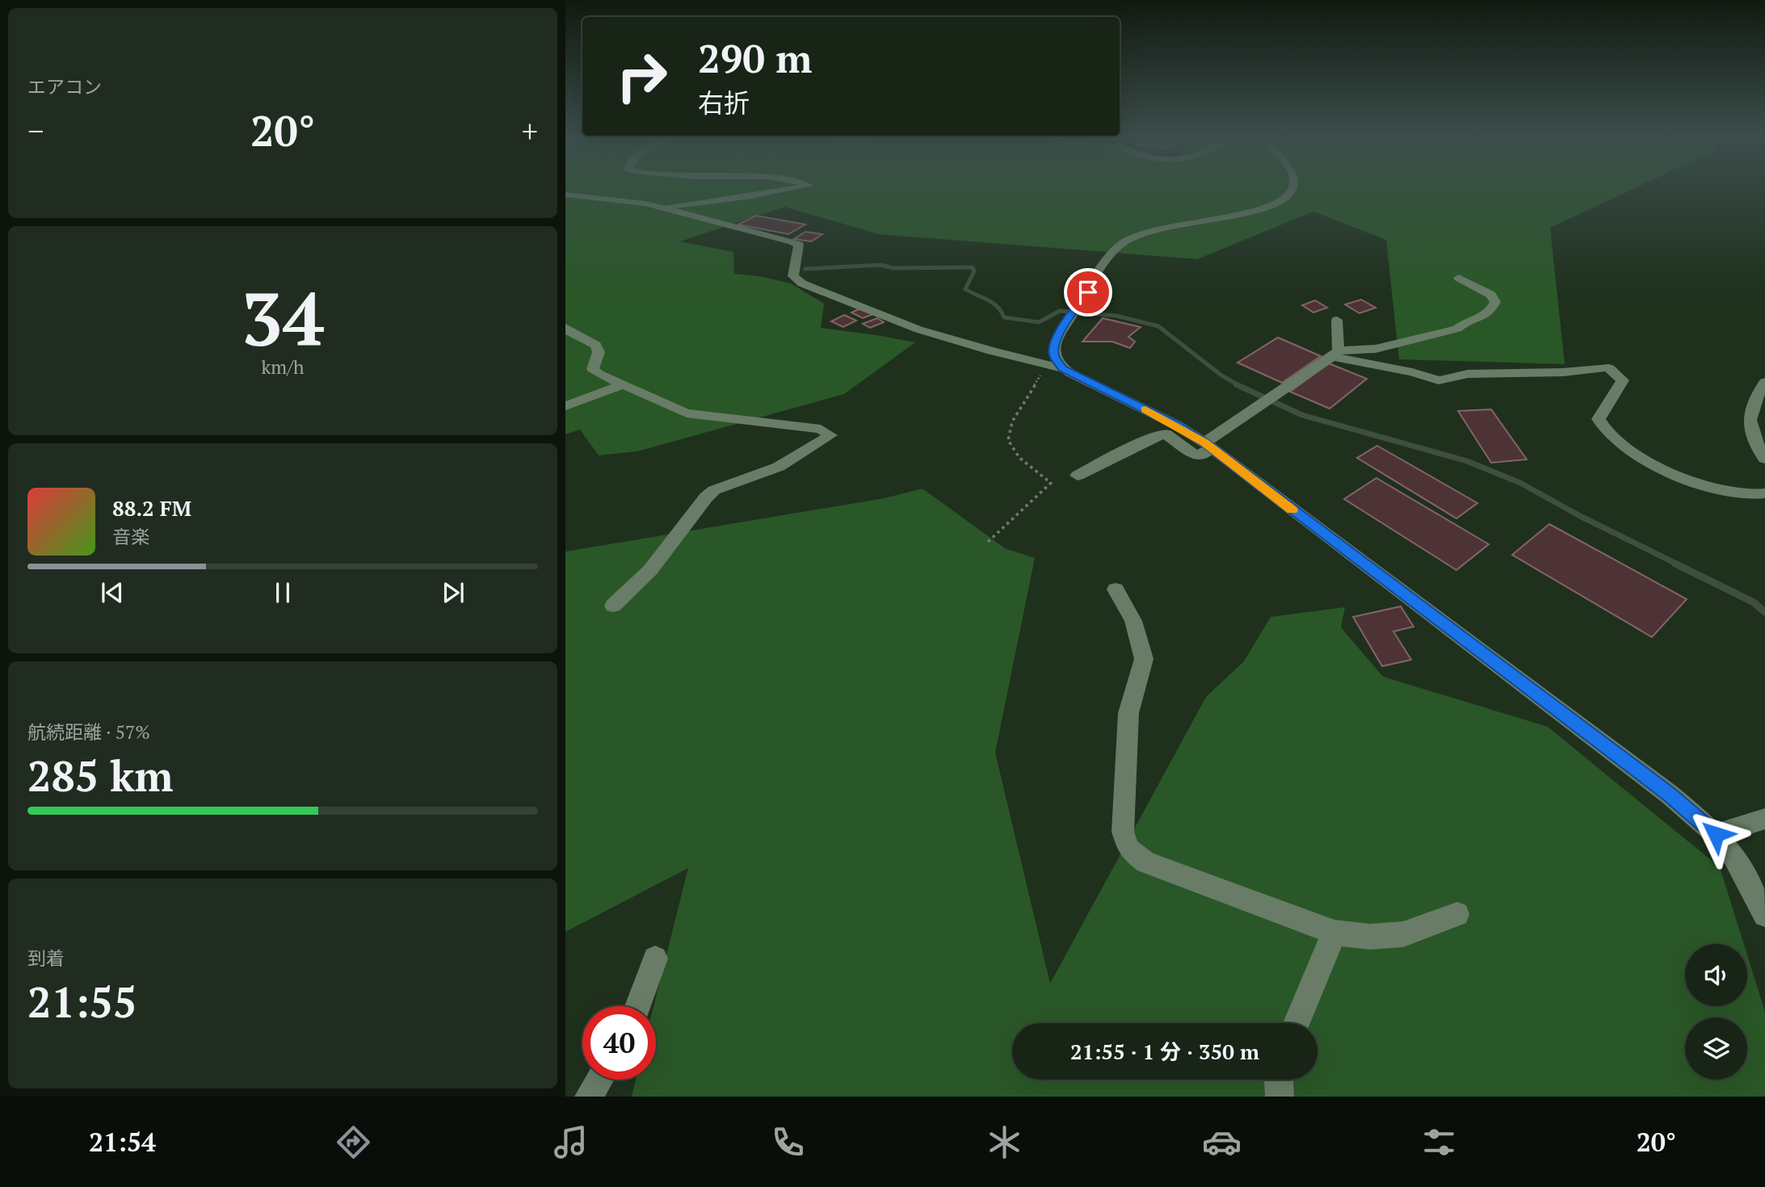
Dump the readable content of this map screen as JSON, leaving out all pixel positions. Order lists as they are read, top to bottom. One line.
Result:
{"page":{"tile":["エアコン",["34","km/h"],["航続距離 · 57%","285 km"],["到着","21:55"]],"turn":["290 m","右折"],"heat":["−","20°","+"],"song":["88.2 FM","音楽"],"limit":"40","trip":"21:55 · 1 分 · 350 m","tabs":["21:54","20°"]}}
